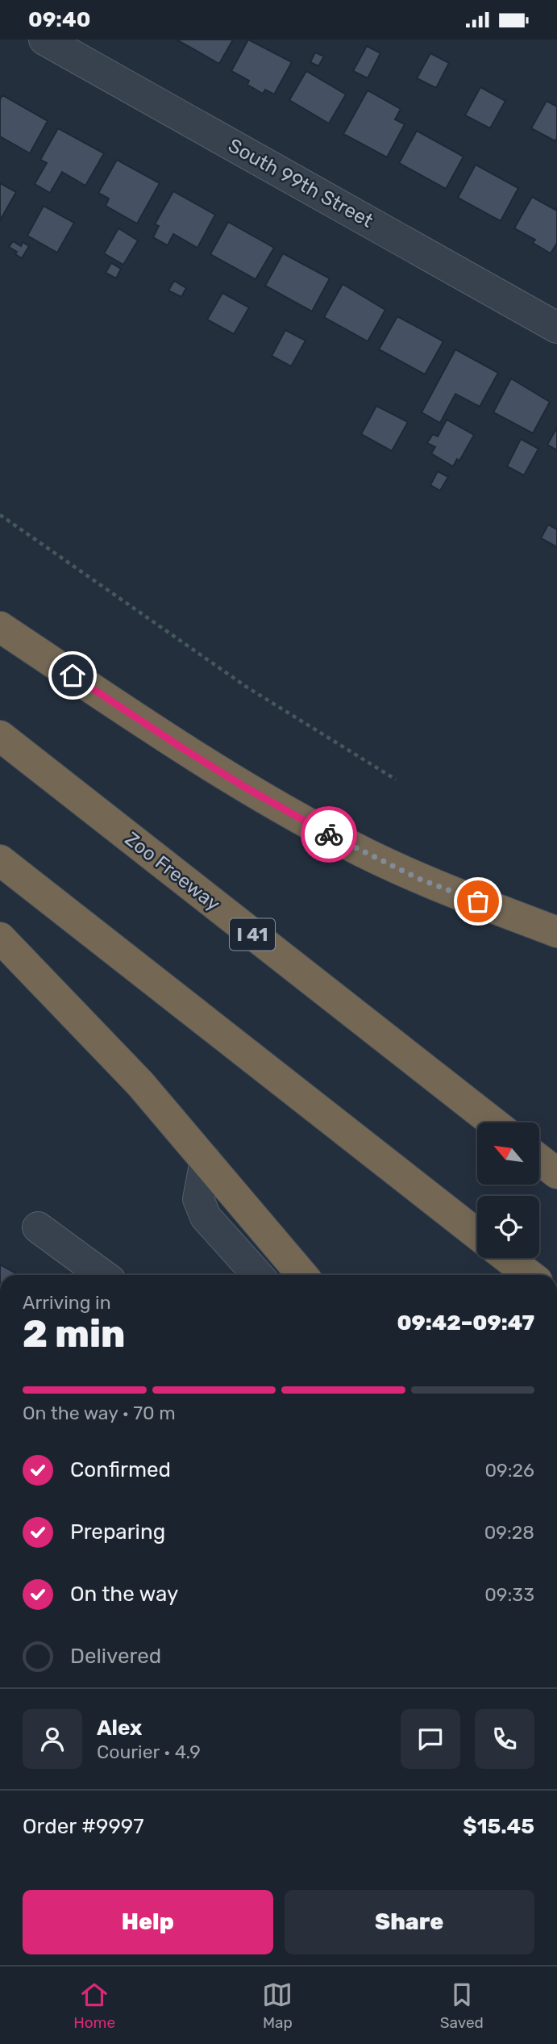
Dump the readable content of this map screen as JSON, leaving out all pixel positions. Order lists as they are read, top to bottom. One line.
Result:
{"streets":{"highway":["Zoo Freeway","I 41"],"street":["South 99th Street"]},"north":"top left","page":{"status":"09:40","heading":["2 min","Arriving in","09:42–09:47"],"panel":["Alex","Courier · 4.9","Order #9997","$15.45"],"bar":"On the way · 70 m","list":[["Confirmed","09:26"],["Preparing","09:28"],["On the way","09:33"],"Delivered"],"buttons":["Help","Share"],"tabs":["Home","Map","Saved"]}}
